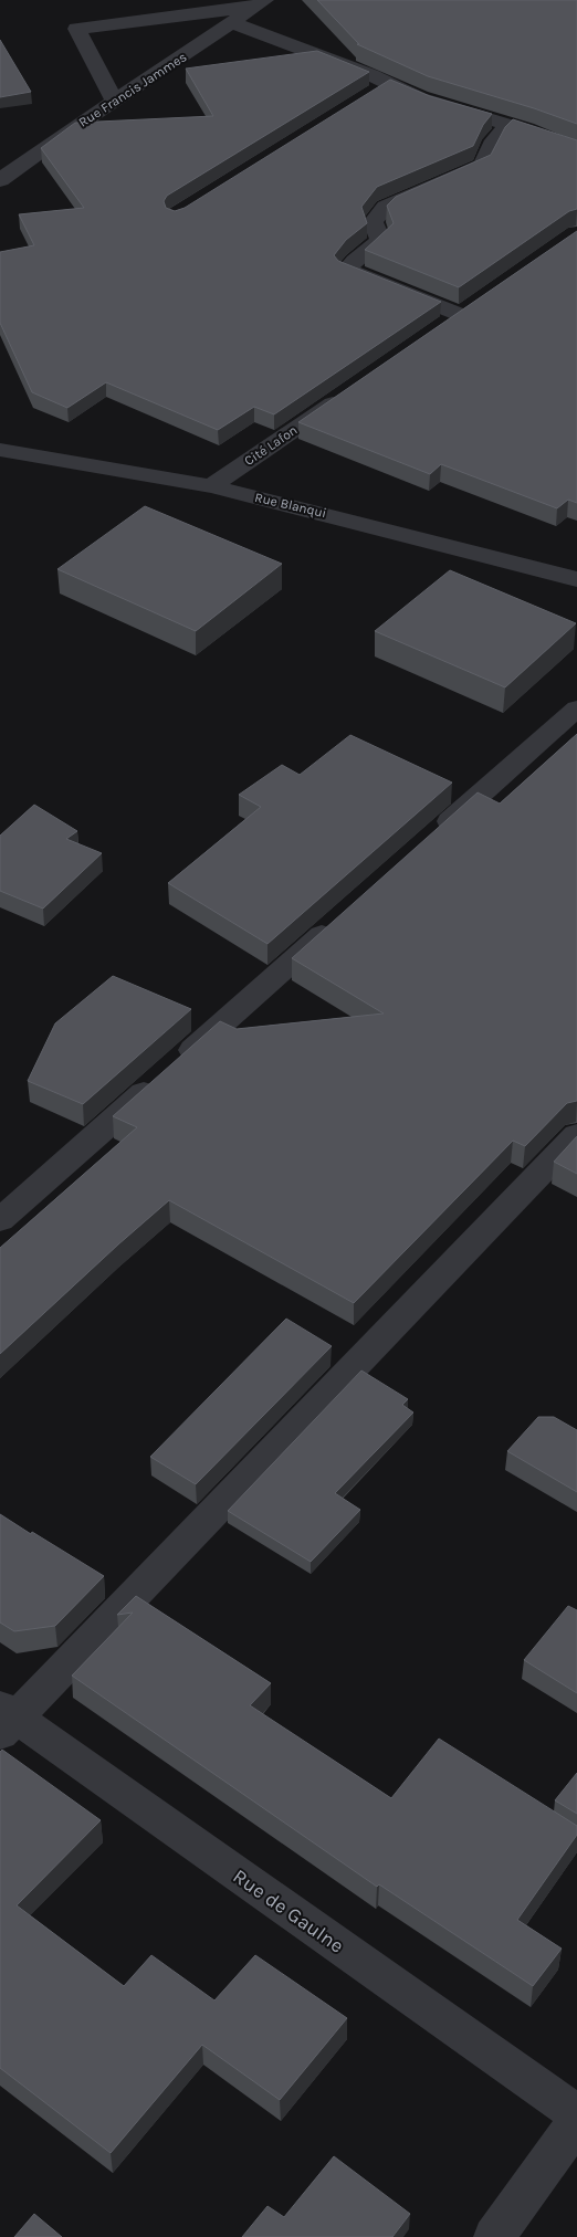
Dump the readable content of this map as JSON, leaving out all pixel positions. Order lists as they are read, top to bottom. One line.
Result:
{"streets":{"street":["Rue Francis Jammes","Cité Lafon","Rue Blanqui","Rue de Gaulne"]},"crossings":[["Cité Lafon","Rue Blanqui"]]}
